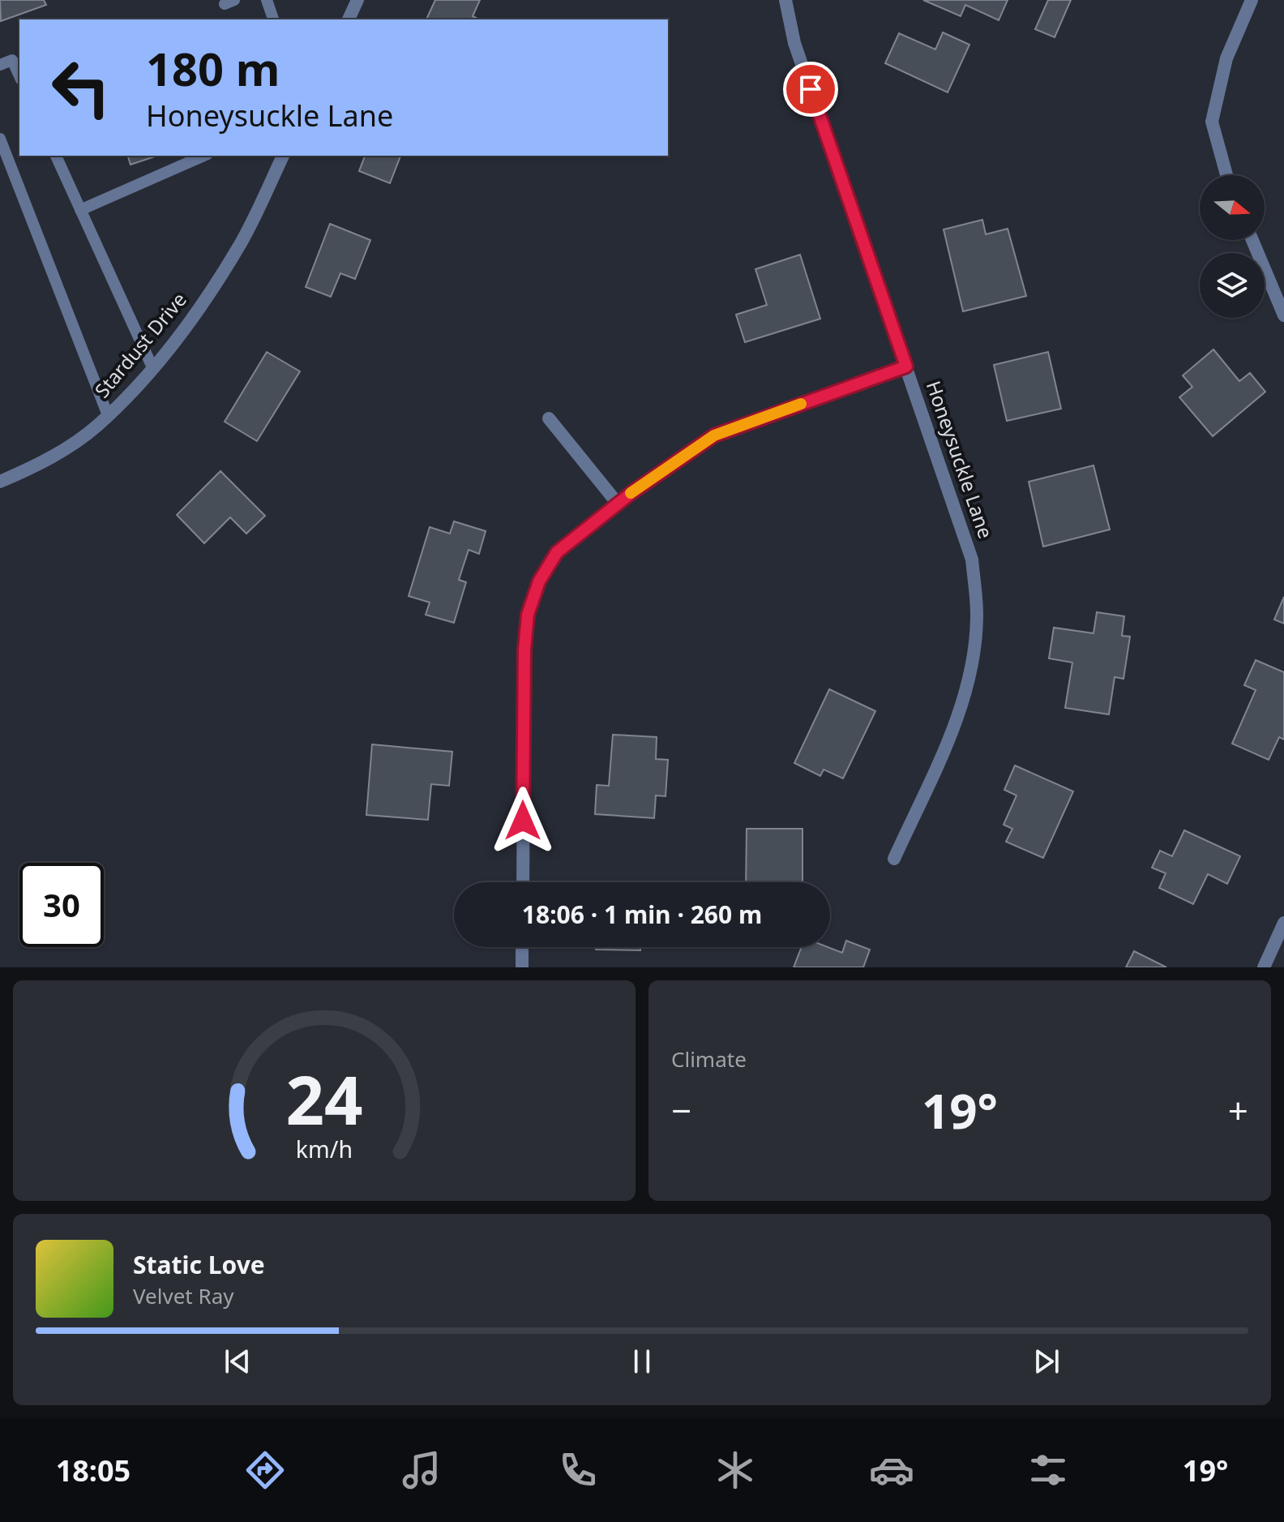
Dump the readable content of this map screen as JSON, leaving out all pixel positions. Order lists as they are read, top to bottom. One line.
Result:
{"streets":{"street":["Stardust Drive","Honeysuckle Lane"]},"north":"right","page":{"turn":["180 m","Honeysuckle Lane"],"limit":"30","trip":"18:06 · 1 min · 260 m","tile":"Climate","heat":["−","19°","+"],"song":["Static Love","Velvet Ray"],"tabs":["18:05","19°"],"gauge":["24","km/h"]}}
